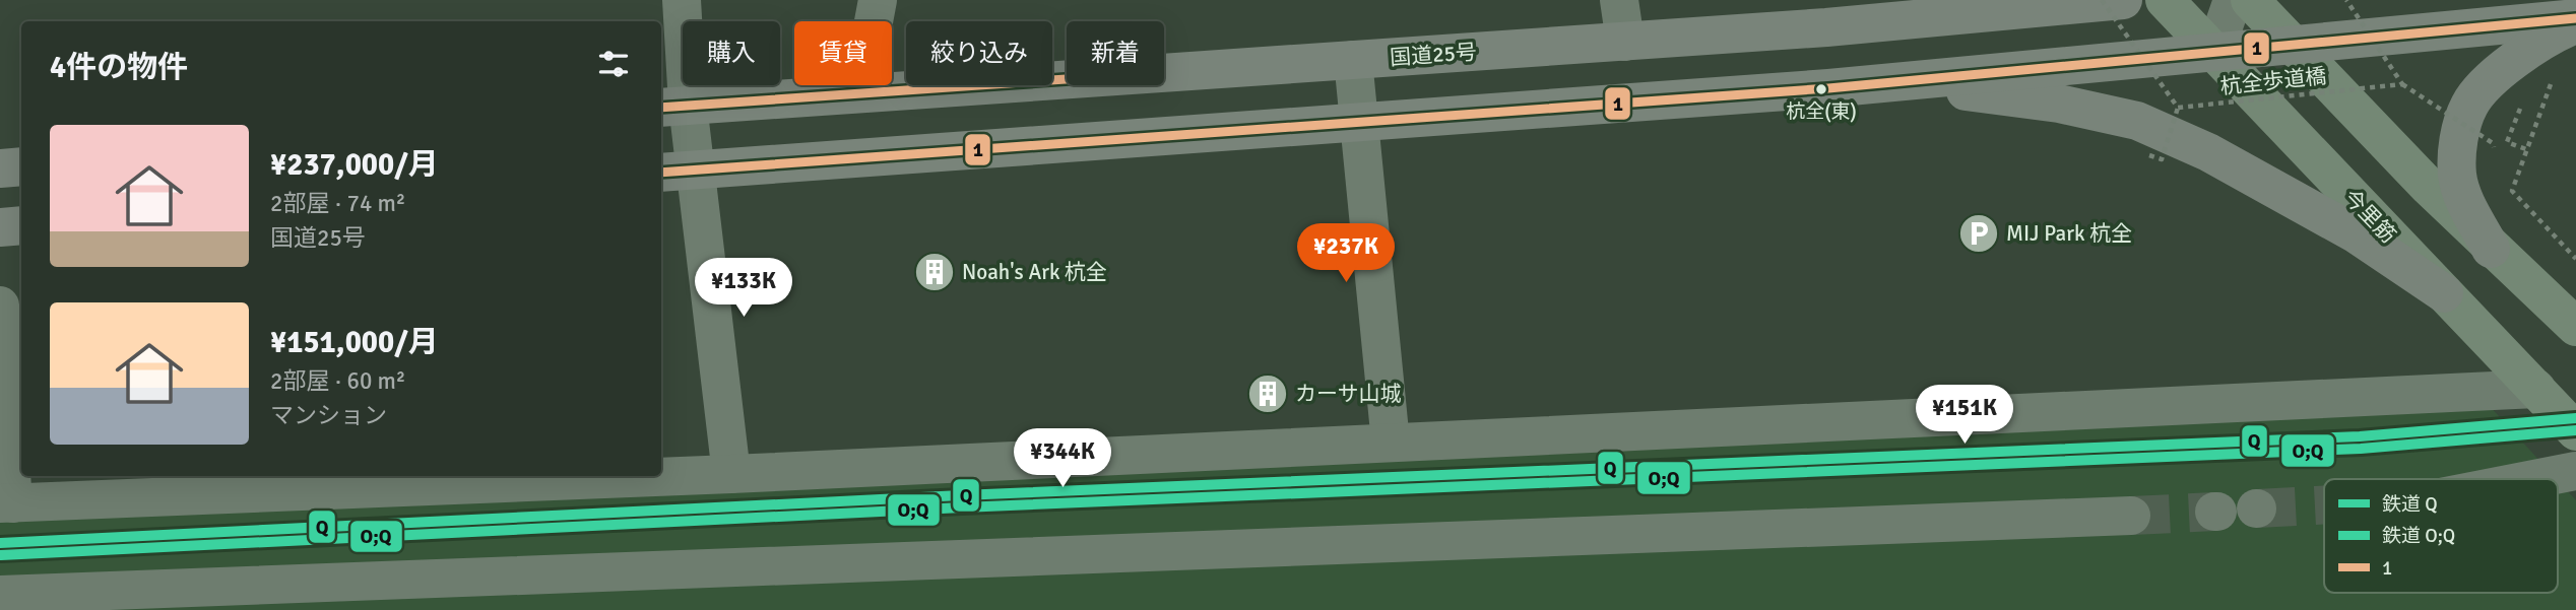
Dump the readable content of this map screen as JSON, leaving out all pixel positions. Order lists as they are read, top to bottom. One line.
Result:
{"streets":{"highway":["国道25号"],"main road":["今里筋"],"path":["杭全歩道橋"]},"places":{"other":["杭全(東)"],"parking":["MIJ Park 杭全"],"building":["Noah's Ark 杭全","カーサ山城"]},"lines":["transit line 1","rail line Q","rail line O;Q"],"legend":["鉄道 Q","鉄道 O;Q","1"],"page":{"chip":["購入","賃貸","絞り込み","新着"],"heading":"4件の物件","list":[{"name":"¥237,000/月","note":"2部屋 · 74 m² · 国道25号"},{"name":"¥151,000/月","note":"2部屋 · 60 m² · マンション"}],"price":["¥237K","¥133K","¥151K","¥344K"]}}
